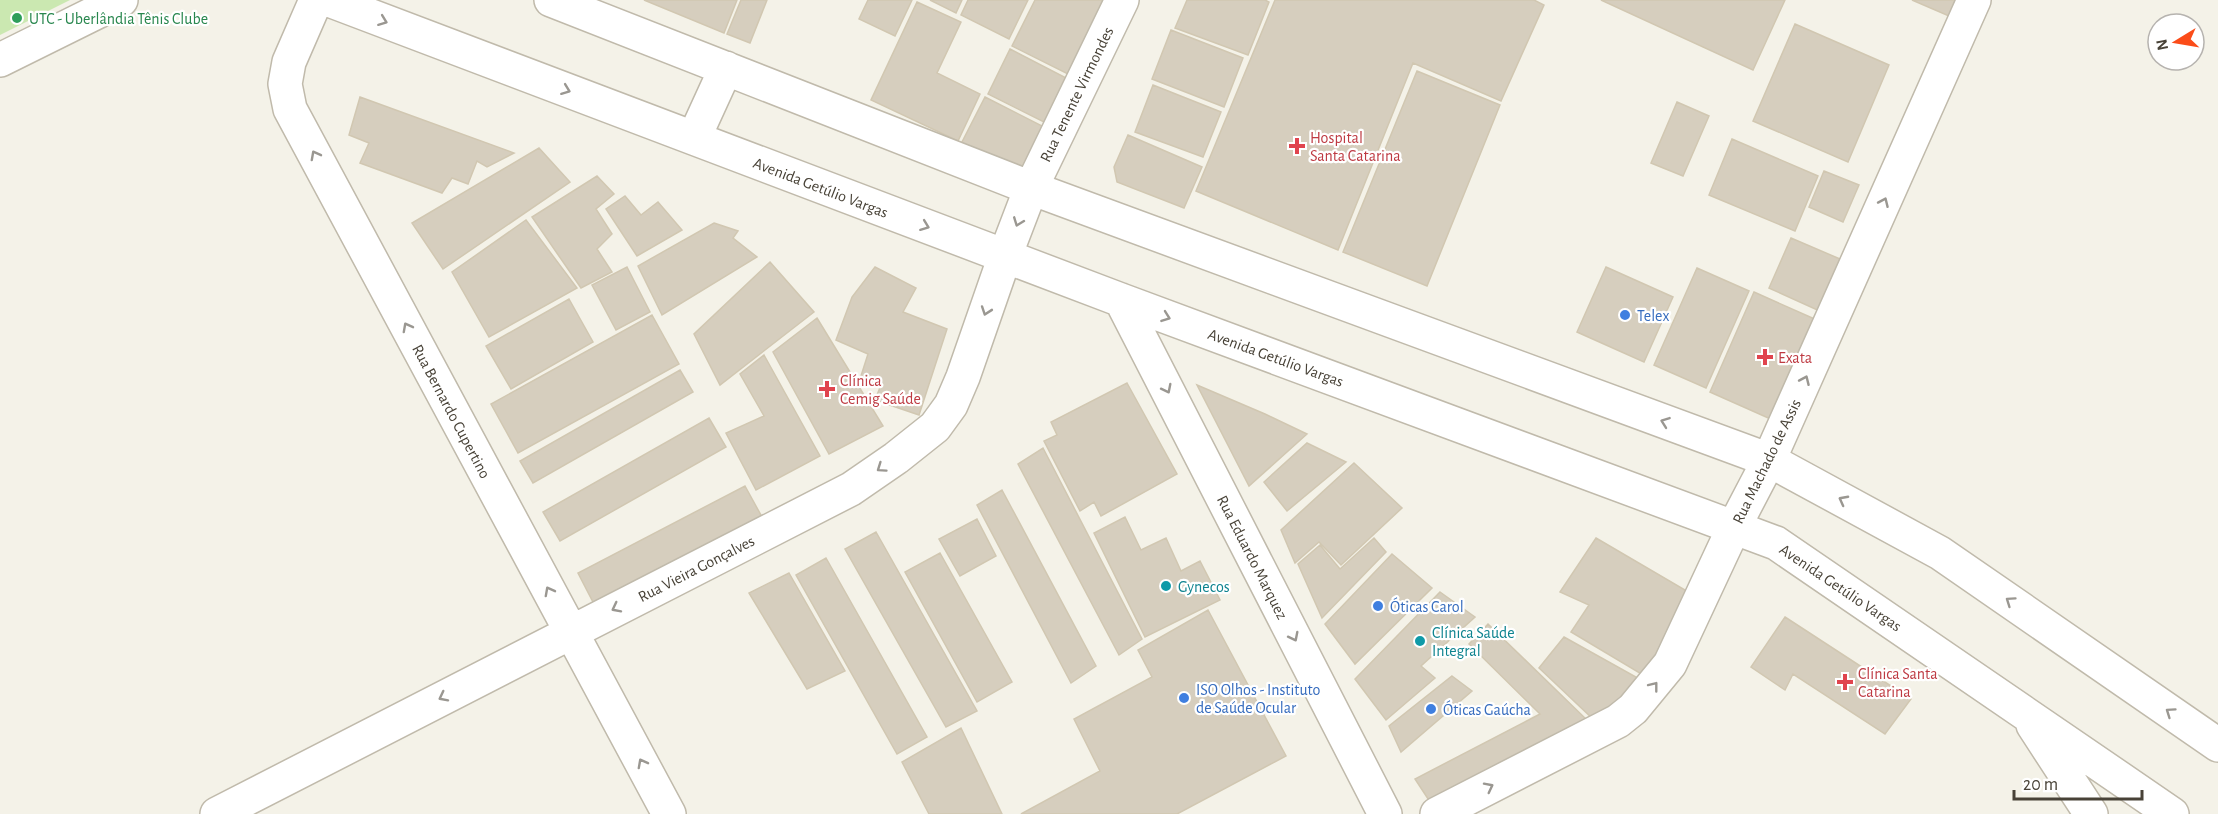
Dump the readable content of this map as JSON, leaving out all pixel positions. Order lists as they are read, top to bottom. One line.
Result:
{"streets":{"street":["Rua Tenente Virmondes","Avenida Getúlio Vargas","Rua Bernardo Cupertino","Rua Machado de Assis","Rua Eduardo Marquez","Rua Vieira Gonçalves"]},"crossings":[["Rua Tenente Virmondes","Rua Vieira Gonçalves"],["Avenida Getúlio Vargas","Rua Machado de Assis"],["Avenida Getúlio Vargas","Rua Eduardo Marquez"],["Avenida Getúlio Vargas","Rua Vieira Gonçalves"],["Rua Bernardo Cupertino","Rua Vieira Gonçalves"]],"one_way":["Rua Bernardo Cupertino","Rua Machado de Assis","Rua Eduardo Marquez","Rua Vieira Gonçalves"],"places":{"other":["UTC - Uberlândia Tênis Clube","Telex","Gynecos","Óticas Carol","Clínica Saúde Integral","ISO Olhos - Instituto de Saúde Ocular","Óticas Gaúcha"],"health":["Hospital Santa Catarina","Exata","Clínica Cemig Saúde","Clínica Santa Catarina"]},"scale_bar":"20 m","north":"left"}
